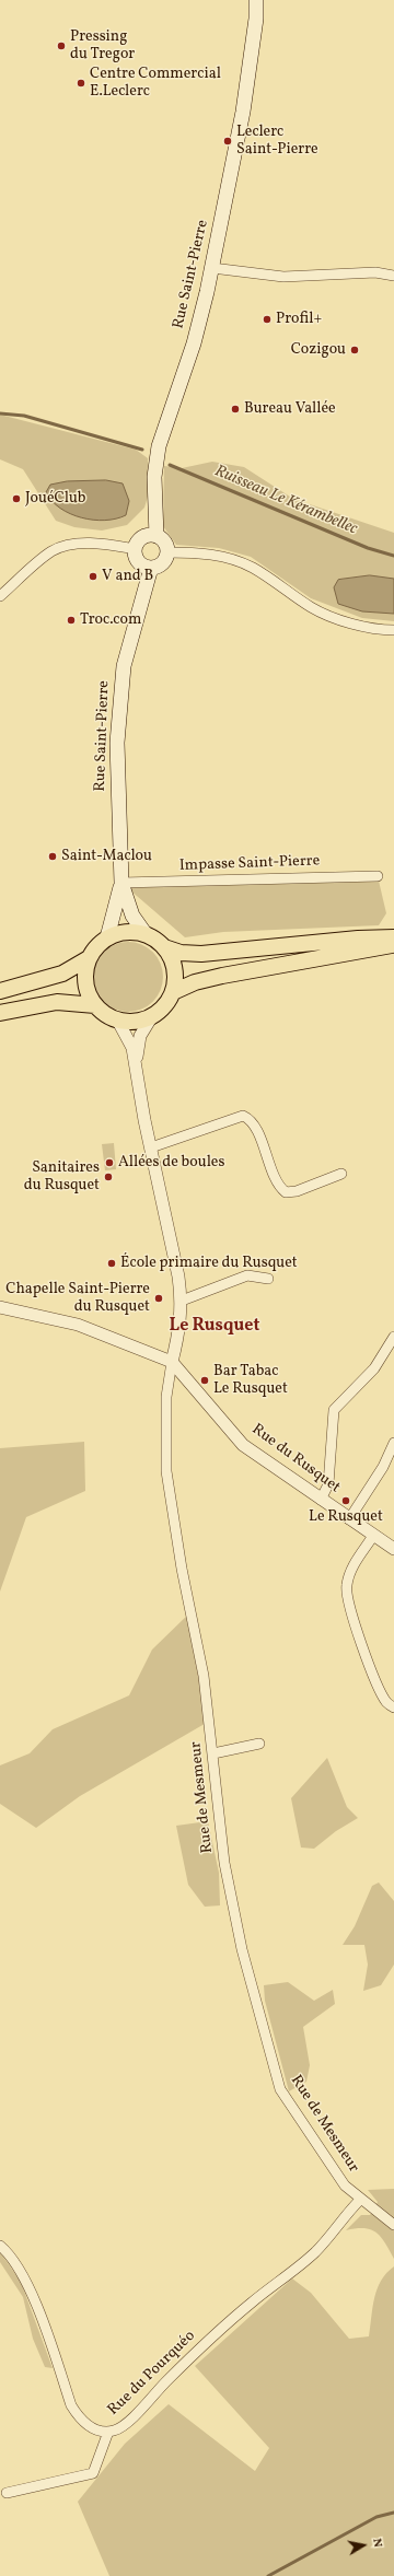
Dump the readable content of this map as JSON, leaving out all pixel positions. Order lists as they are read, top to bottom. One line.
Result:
{"streets":{"main road":["Rue Saint-Pierre"],"street":["Impasse Saint-Pierre","Rue du Rusquet","Rue de Mesmeur","Rue du Pourquéo"]},"crossings":[["Rue Saint-Pierre","Impasse Saint-Pierre"],["Rue du Rusquet","Rue de Mesmeur"],["Rue de Mesmeur","Rue du Pourquéo"]],"districts":["Le Rusquet"],"water":["Ruisseau Le Kérambellec"],"places":["Pressing du Tregor","Centre Commercial E.Leclerc","Leclerc Saint-Pierre","Profil+","Cozigou","Bureau Vallée","JouéClub","V and B","Troc.com","Saint-Maclou","Allées de boules","Sanitaires du Rusquet","École primaire du Rusquet","Chapelle Saint-Pierre du Rusquet","Bar Tabac Le Rusquet","Le Rusquet"],"north":"right"}
